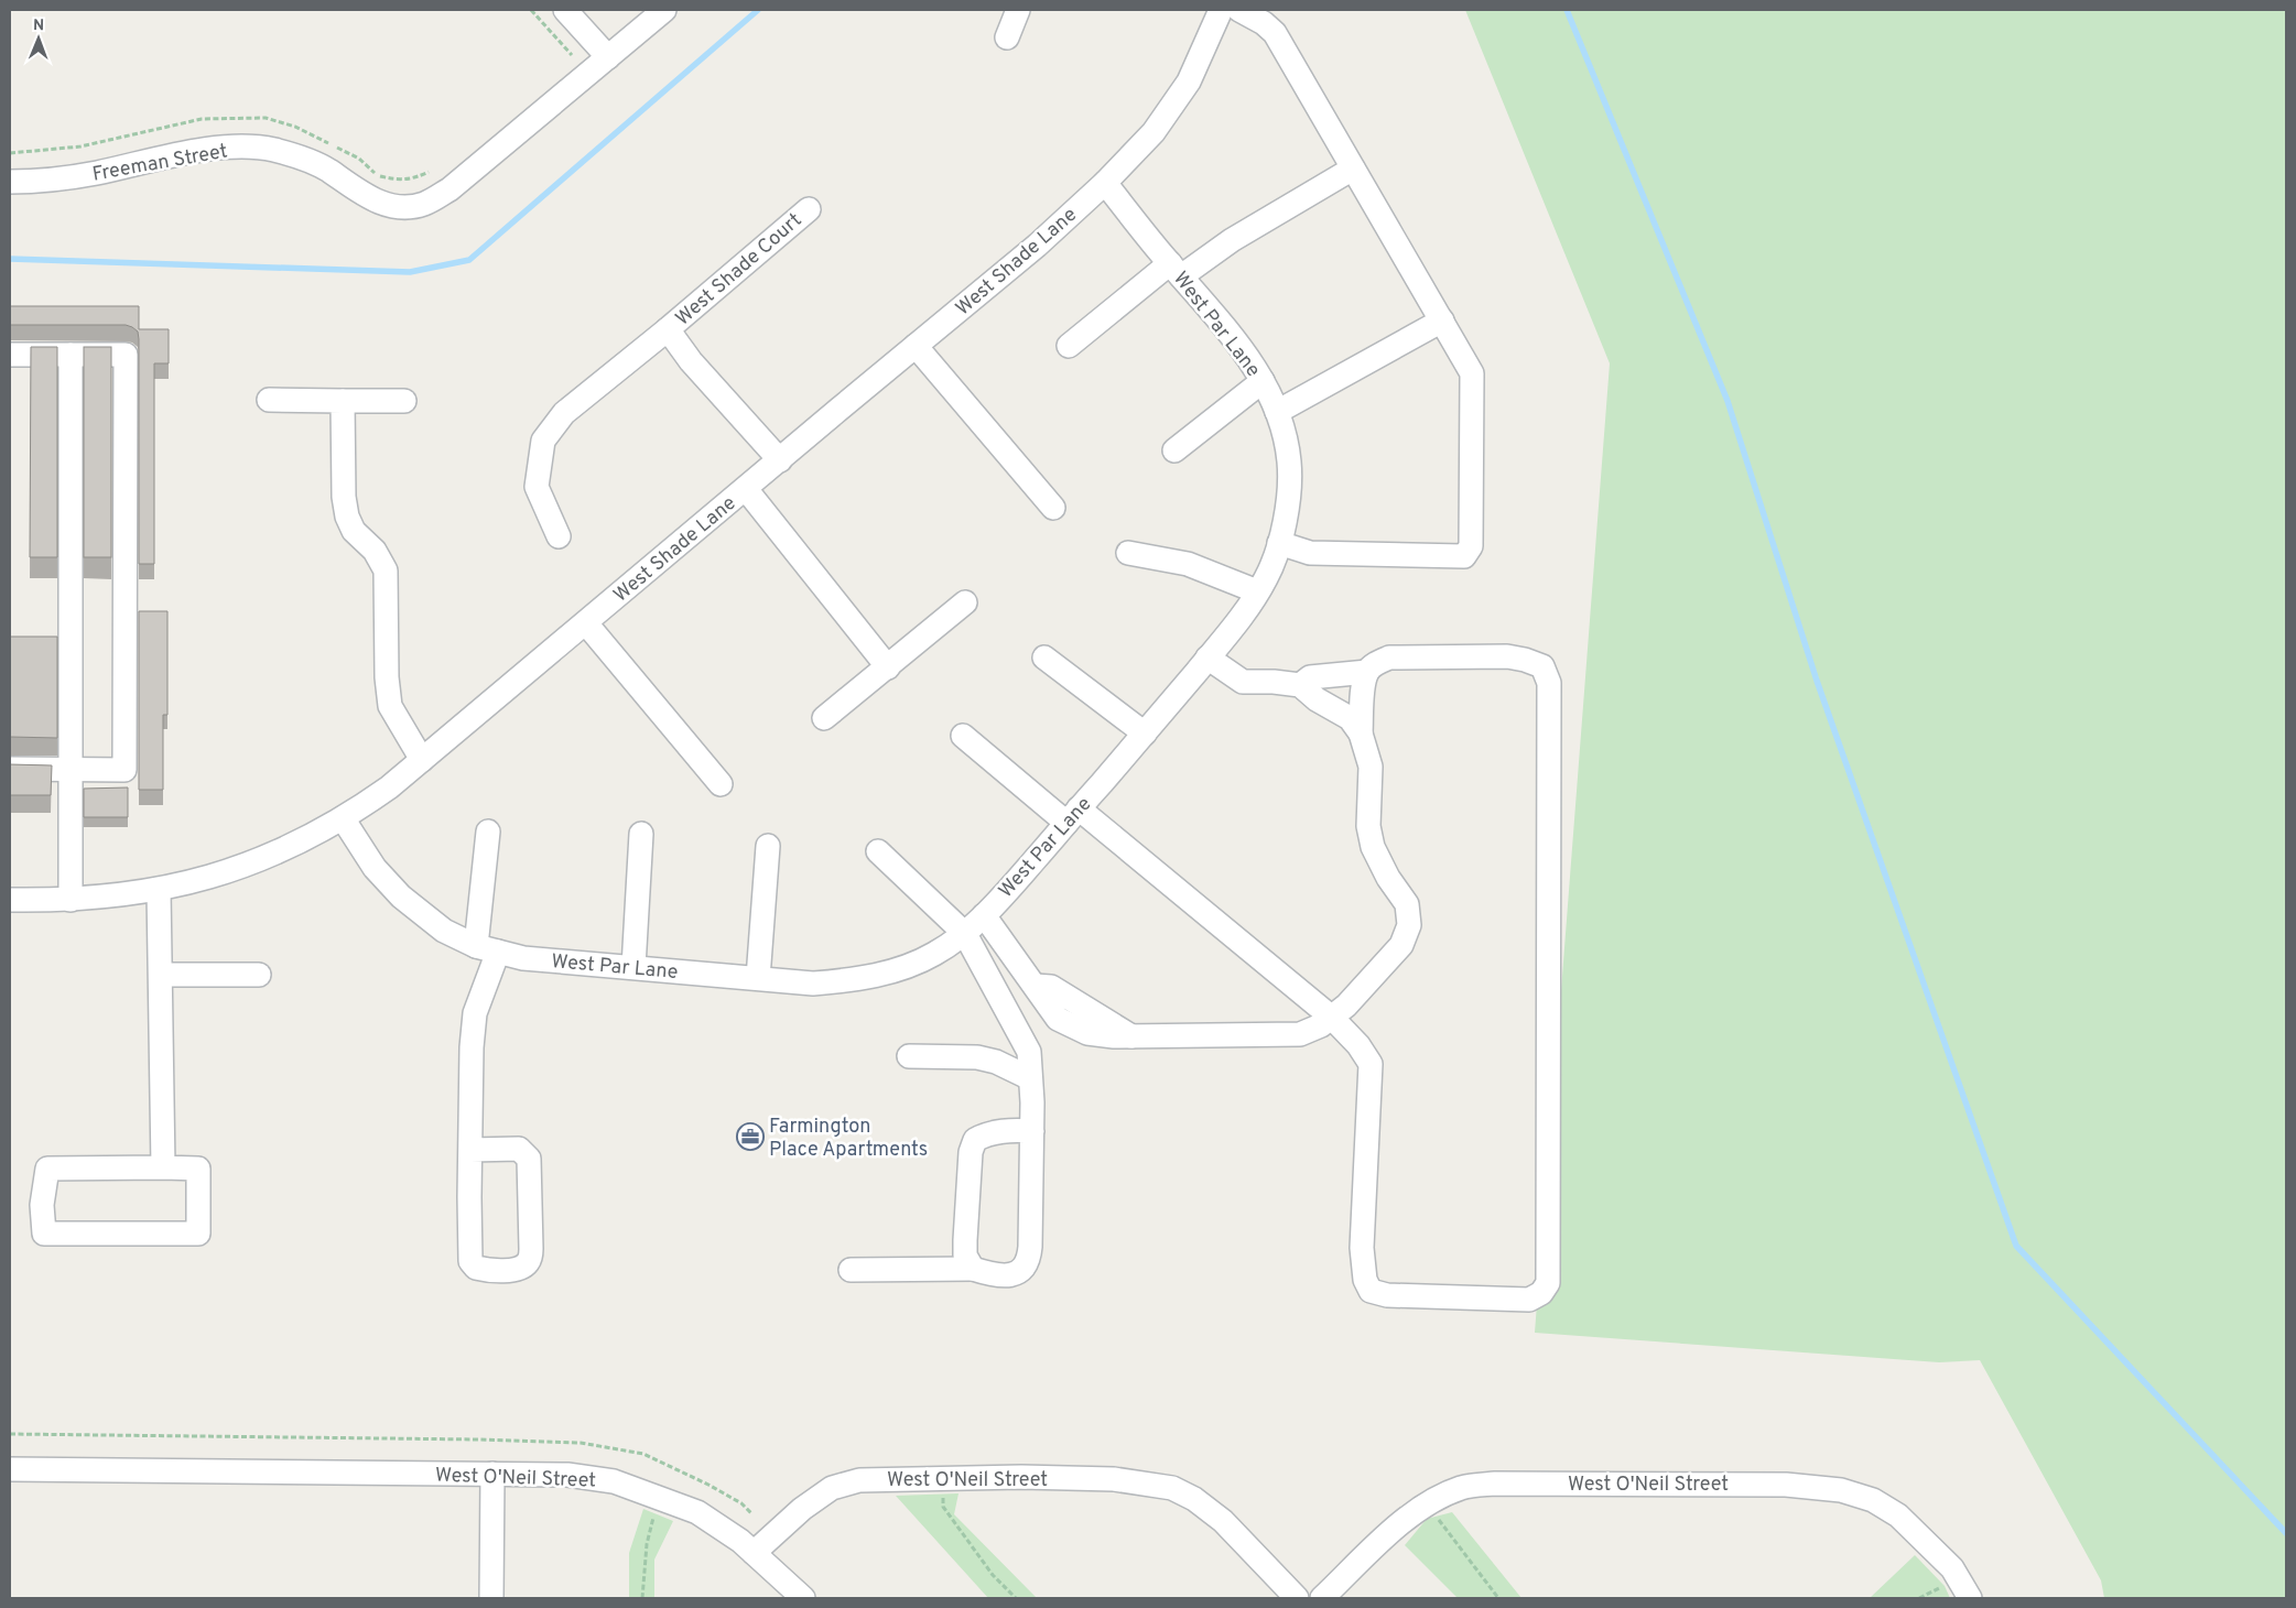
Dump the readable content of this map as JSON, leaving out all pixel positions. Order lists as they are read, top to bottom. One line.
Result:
{"streets":{"street":["Freeman Street","West Shade Lane","West Shade Court","West Par Lane","West O'Neil Street"]},"crossings":[["West Shade Lane","West Shade Court"],["West Shade Lane","West Par Lane"]],"places":{"office":["Farmington Place Apartments"]},"north":"top"}
